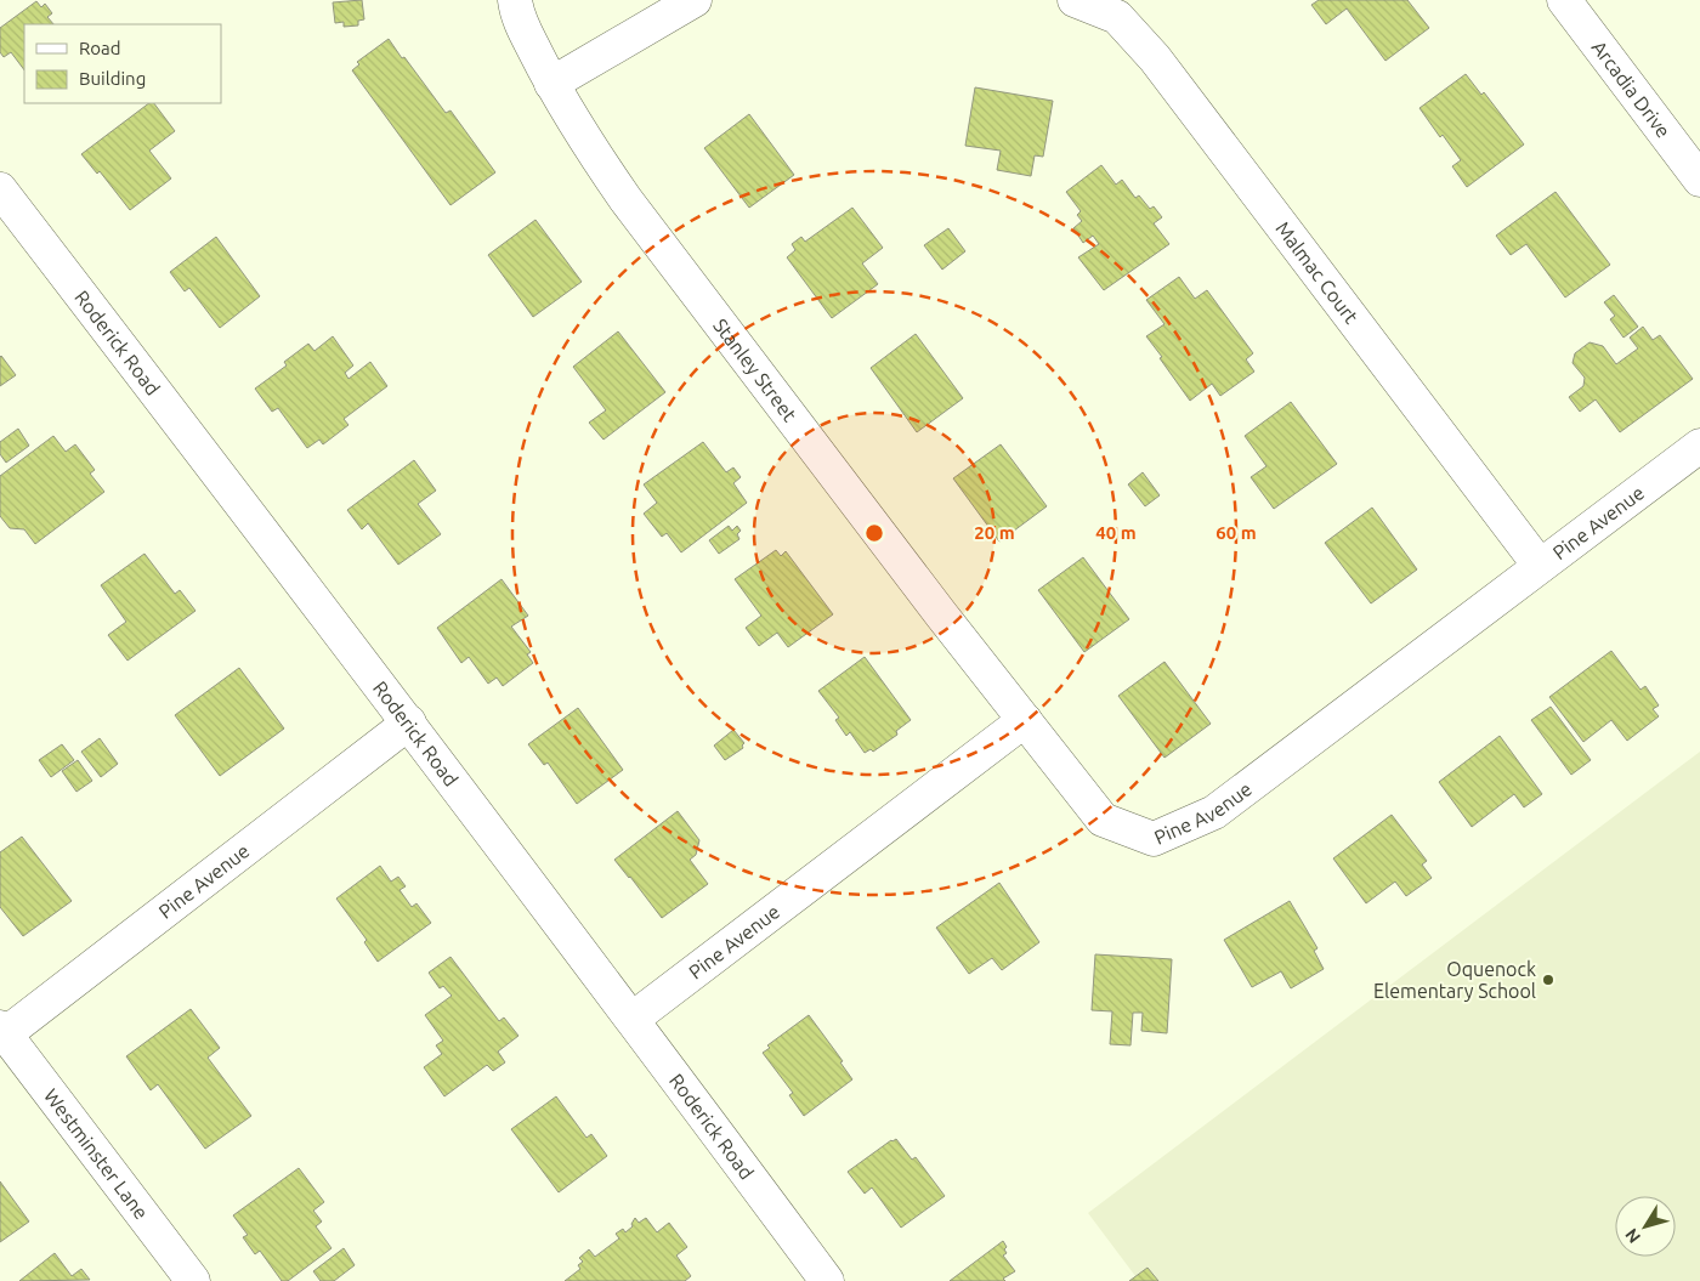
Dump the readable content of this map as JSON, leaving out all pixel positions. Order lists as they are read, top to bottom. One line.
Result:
{"streets":{"street":["Arcadia Drive","Malmac Court","Roderick Road","Stanley Street","Pine Avenue","Westminster Lane"]},"crossings":[["Malmac Court","Pine Avenue"],["Roderick Road","Pine Avenue"],["Stanley Street","Pine Avenue"],["Pine Avenue","Westminster Lane"]],"places":["Oquenock Elementary School"],"legend":["Road","Building"],"north":"bottom left","rings":["20 m","40 m","60 m"]}
